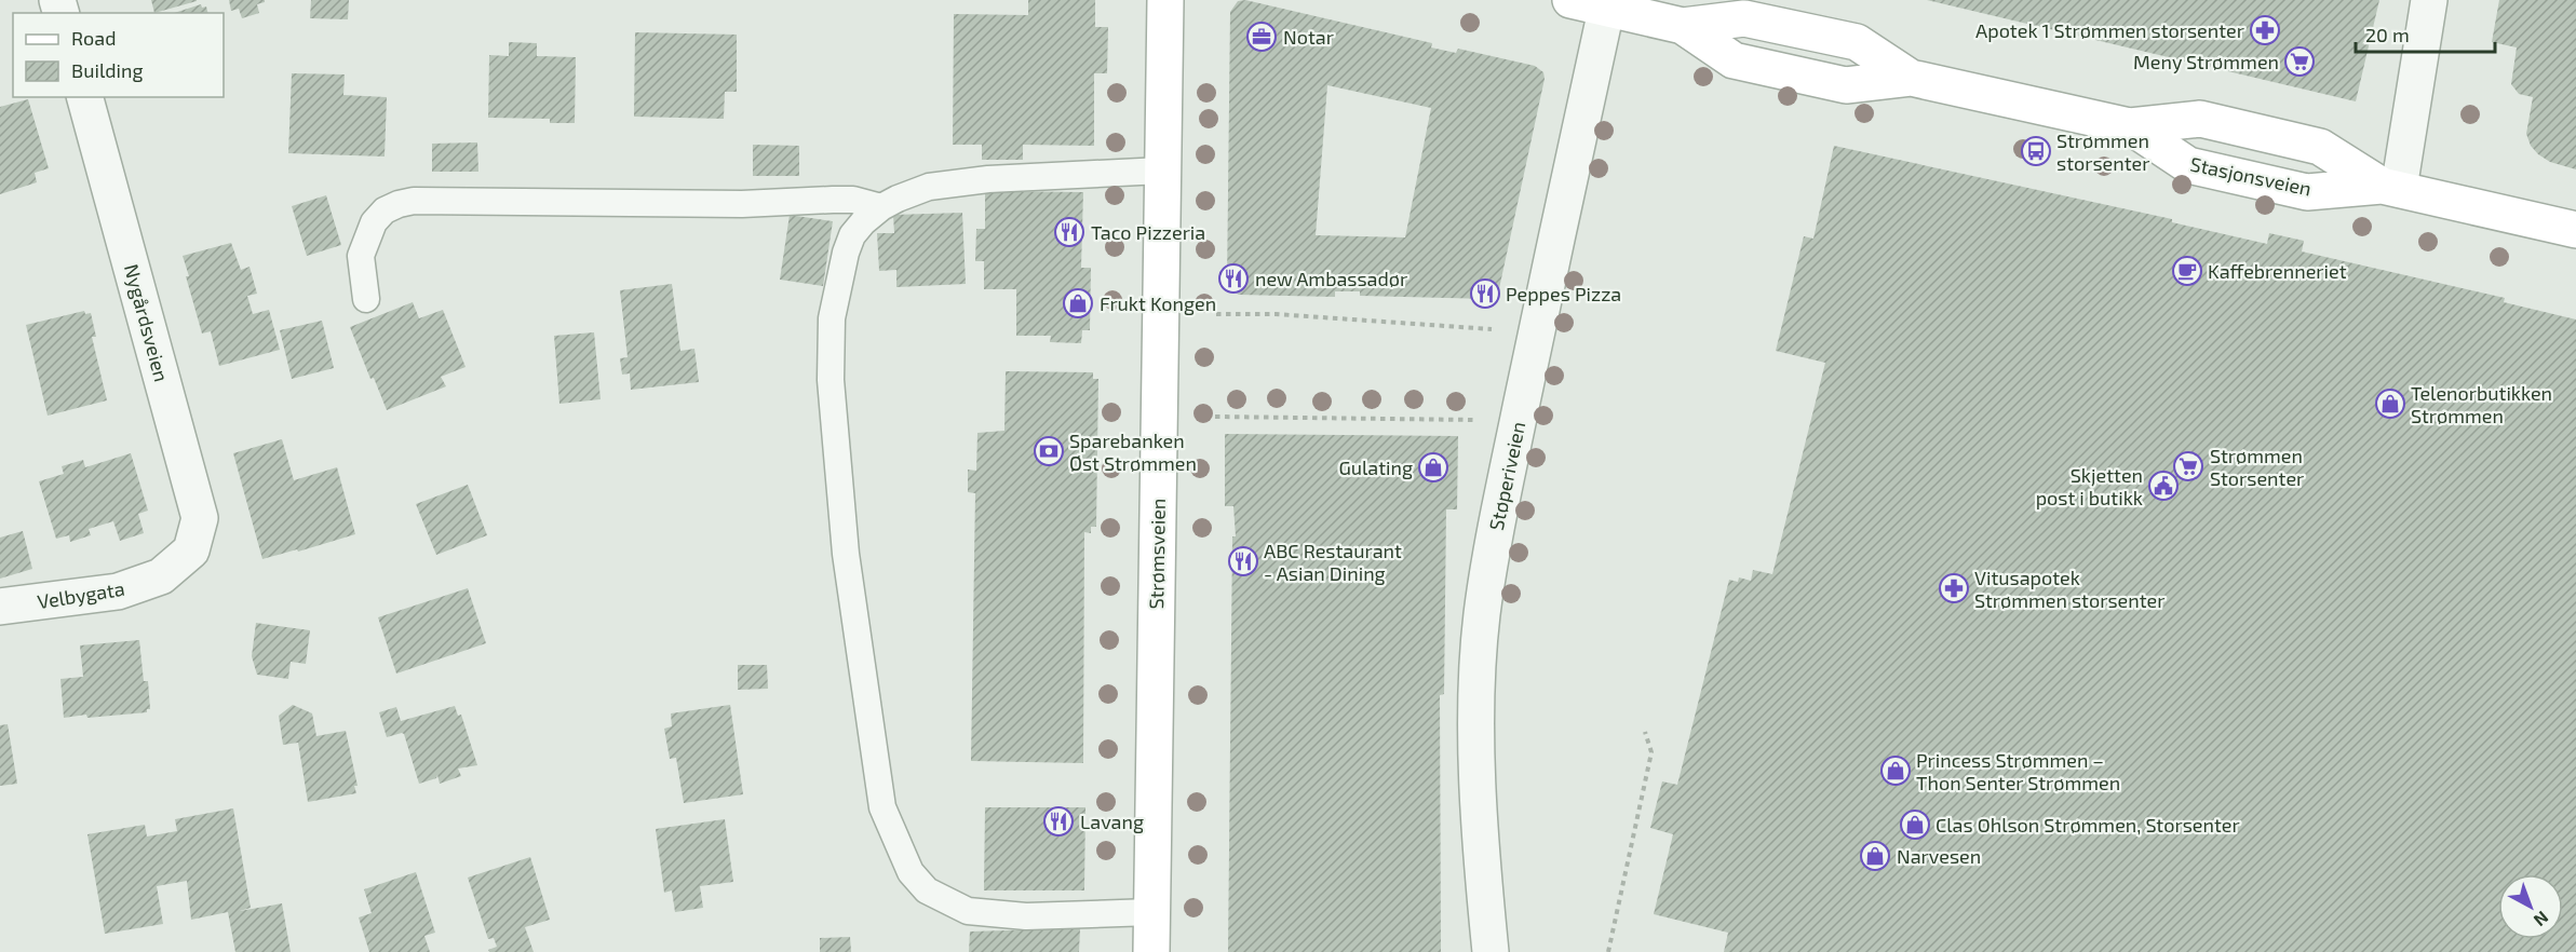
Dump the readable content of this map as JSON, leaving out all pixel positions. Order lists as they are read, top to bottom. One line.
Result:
{"streets":{"main road":["Stasjonsveien","Strømsveien"],"street":["Nygårdsveien","Støperiveien","Velbygata"]},"crossings":[["Stasjonsveien","Støperiveien"],["Nygårdsveien","Velbygata"]],"places":{"pharmacy":["Apotek 1 Strømmen storsenter","Vitusapotek Strømmen storsenter"],"office":["Notar"],"supermarket":["Meny Strømmen","Strømmen Storsenter"],"bus stop":["Strømmen storsenter"],"restaurant":["Taco Pizzeria","new Ambassadør","Peppes Pizza","ABC Restaurant - Asian Dining","Lavang"],"cafe":["Kaffebrenneriet"],"shop":["Frukt Kongen","Telenorbutikken Strømmen","Gulating","Princess Strømmen – Thon Senter Strømmen","Clas Ohlson Strømmen, Storsenter","Narvesen"],"bank":["Sparebanken Øst Strømmen"],"public building":["Skjetten post i butikk"]},"legend":["Road","Building"],"scale_bar":"20 m","north":"bottom right"}
